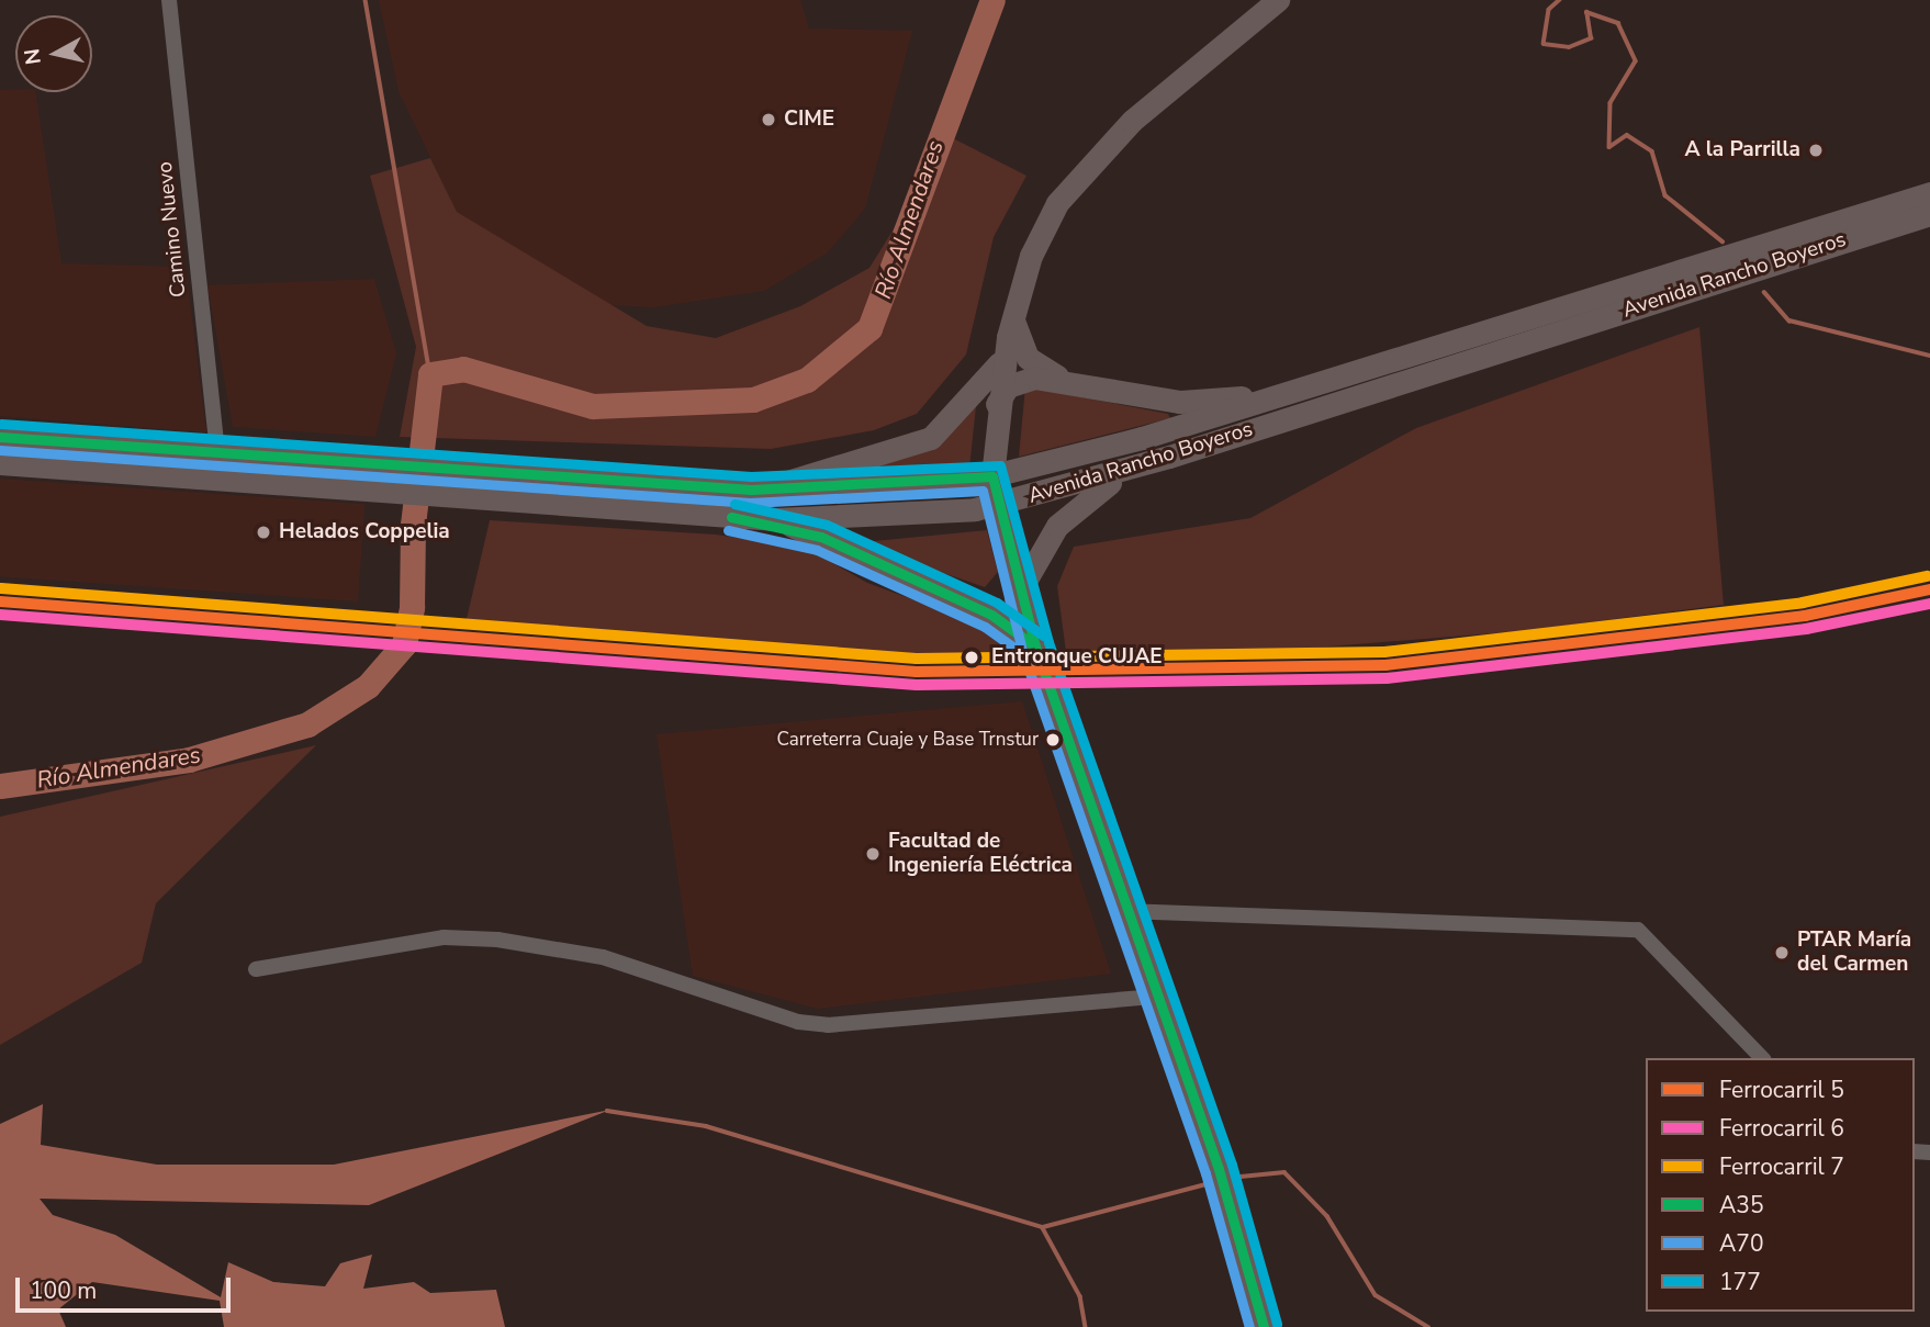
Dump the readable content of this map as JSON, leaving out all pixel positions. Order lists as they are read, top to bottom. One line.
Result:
{"streets":{"highway":["Avenida Rancho Boyeros"],"street":["Camino Nuevo"]},"crossings":[["Camino Nuevo","Avenida Rancho Boyeros"]],"water":["Río Almendares"],"places":["CIME","A la Parrilla","Helados Coppelia","Entronque CUJAE","Carreterra Cuaje y Base Trnstur","Facultad de Ingeniería Eléctrica","PTAR María del Carmen"],"lines":["transit line 177","transit line A35","transit line A70","rail line 7","rail line 5","rail line 6"],"legend":["Ferrocarril 5","Ferrocarril 6","Ferrocarril 7","A35","A70","177"],"scale_bar":"100 m","north":"left"}
